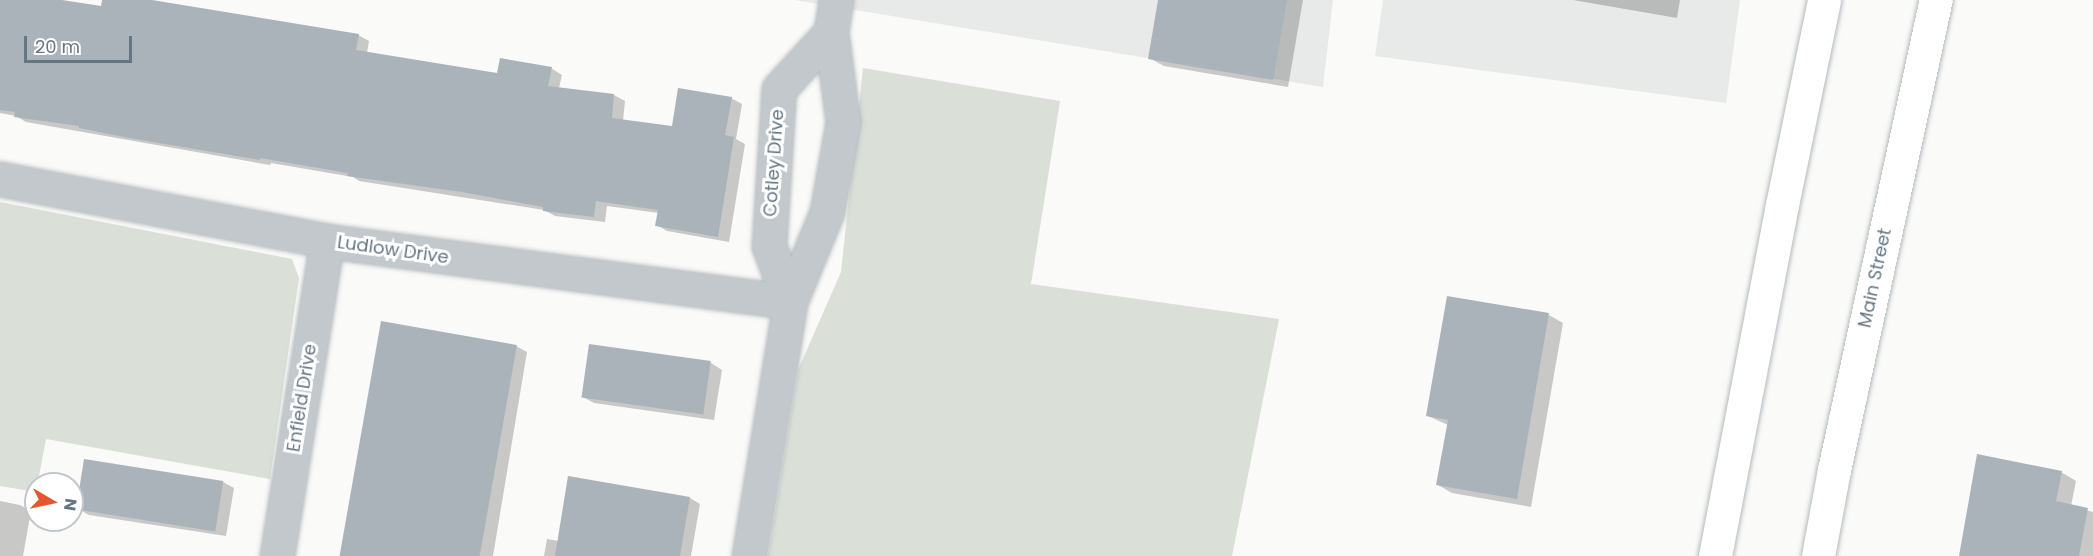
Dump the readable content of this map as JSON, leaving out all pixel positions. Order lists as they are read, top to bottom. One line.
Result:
{"streets":{"main road":["Main Street"],"street":["Cotley Drive","Ludlow Drive","Enfield Drive"]},"crossings":[["Cotley Drive","Ludlow Drive"],["Ludlow Drive","Enfield Drive"]],"scale_bar":"20 m","north":"right"}
